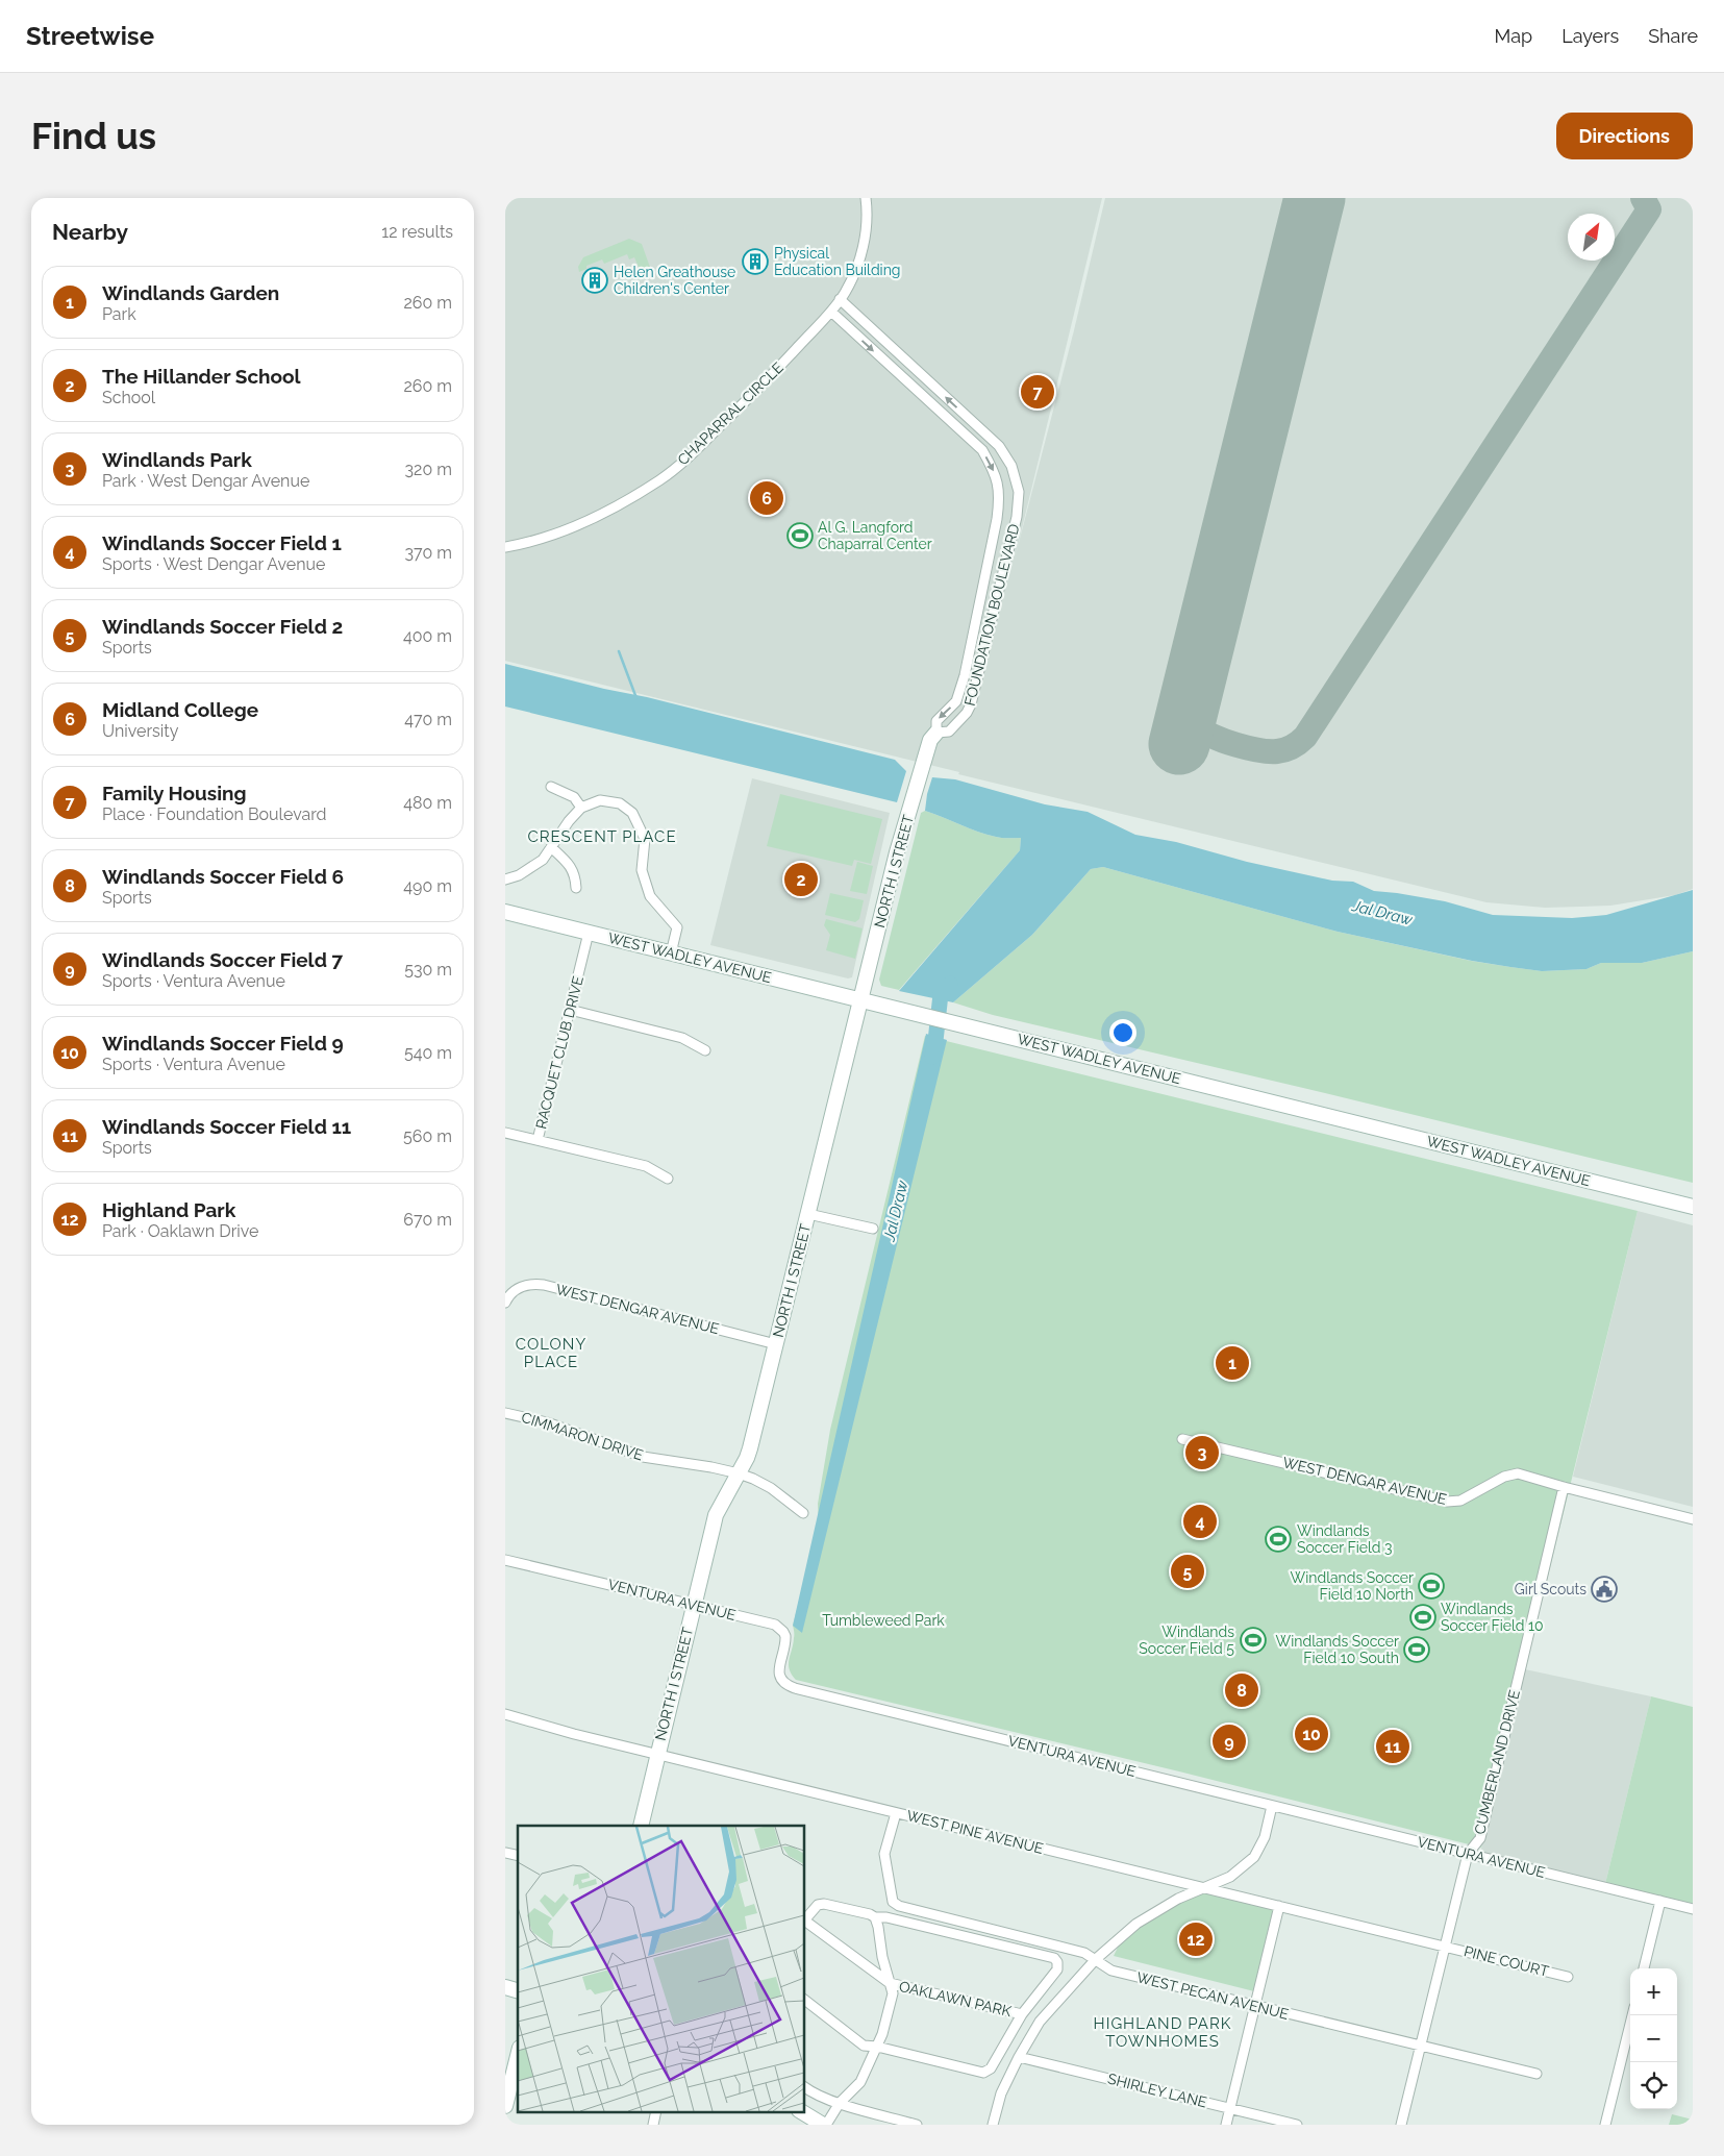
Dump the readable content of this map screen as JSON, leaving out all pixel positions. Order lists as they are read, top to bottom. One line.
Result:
{"streets":{"street":["CHAPARRAL CIRCLE","FOUNDATION BOULEVARD","NORTH I STREET","WEST WADLEY AVENUE","RACQUET CLUB DRIVE","WEST DENGAR AVENUE","CIMMARON DRIVE","VENTURA AVENUE","CUMBERLAND DRIVE","WEST PINE AVENUE","PINE COURT","WEST PECAN AVENUE","OAKLAWN PARK","SHIRLEY LANE"]},"crossings":[["CHAPARRAL CIRCLE","FOUNDATION BOULEVARD"],["FOUNDATION BOULEVARD","NORTH I STREET"],["NORTH I STREET","WEST WADLEY AVENUE"],["NORTH I STREET","WEST DENGAR AVENUE"],["NORTH I STREET","CIMMARON DRIVE"],["NORTH I STREET","VENTURA AVENUE"],["NORTH I STREET","WEST PINE AVENUE"],["WEST WADLEY AVENUE","RACQUET CLUB DRIVE"],["WEST DENGAR AVENUE","CUMBERLAND DRIVE"],["VENTURA AVENUE","CUMBERLAND DRIVE"],["CUMBERLAND DRIVE","WEST PINE AVENUE"],["CUMBERLAND DRIVE","PINE COURT"],["CUMBERLAND DRIVE","WEST PECAN AVENUE"],["WEST PINE AVENUE","PINE COURT"],["WEST PINE AVENUE","WEST PECAN AVENUE"]],"districts":["CRESCENT PLACE","COLONY PLACE","HIGHLAND PARK TOWNHOMES"],"water":["Jal Draw"],"parks":["Tumbleweed Park"],"places":{"building":["Physical Education Building","Helen Greathouse Children's Center"],"sports":["Al G. Langford Chaparral Center","Windlands Soccer Field 3","Windlands Soccer Field 10 North","Windlands Soccer Field 10","Windlands Soccer Field 5","Windlands Soccer Field 10 South"],"public building":["Girl Scouts"]},"north":"top right","page":{"header":"Streetwise","nav":["Map","Layers","Share"],"buttons":"Directions","title":"Find us","heading":["Nearby","12 results"],"list":[{"mark":"1","name":"Windlands Garden","note":"Park","value":"260 m"},{"mark":"2","name":"The Hillander School","note":"School","value":"260 m"},{"mark":"3","name":"Windlands Park","note":"Park · West Dengar Avenue","value":"320 m"},{"mark":"4","name":"Windlands Soccer Field 1","note":"Sports · West Dengar Avenue","value":"370 m"},{"mark":"5","name":"Windlands Soccer Field 2","note":"Sports","value":"400 m"},{"mark":"6","name":"Midland College","note":"University","value":"470 m"},{"mark":"7","name":"Family Housing","note":"Place · Foundation Boulevard","value":"480 m"},{"mark":"8","name":"Windlands Soccer Field 6","note":"Sports","value":"490 m"},{"mark":"9","name":"Windlands Soccer Field 7","note":"Sports · Ventura Avenue","value":"530 m"},{"mark":"10","name":"Windlands Soccer Field 9","note":"Sports · Ventura Avenue","value":"540 m"},{"mark":"11","name":"Windlands Soccer Field 11","note":"Sports","value":"560 m"},{"mark":"12","name":"Highland Park","note":"Park · Oaklawn Drive","value":"670 m"}],"pins":["7","6","2","1","3","4","5","8","10","9","11","12"],"map_buttons":["+","−"]}}
